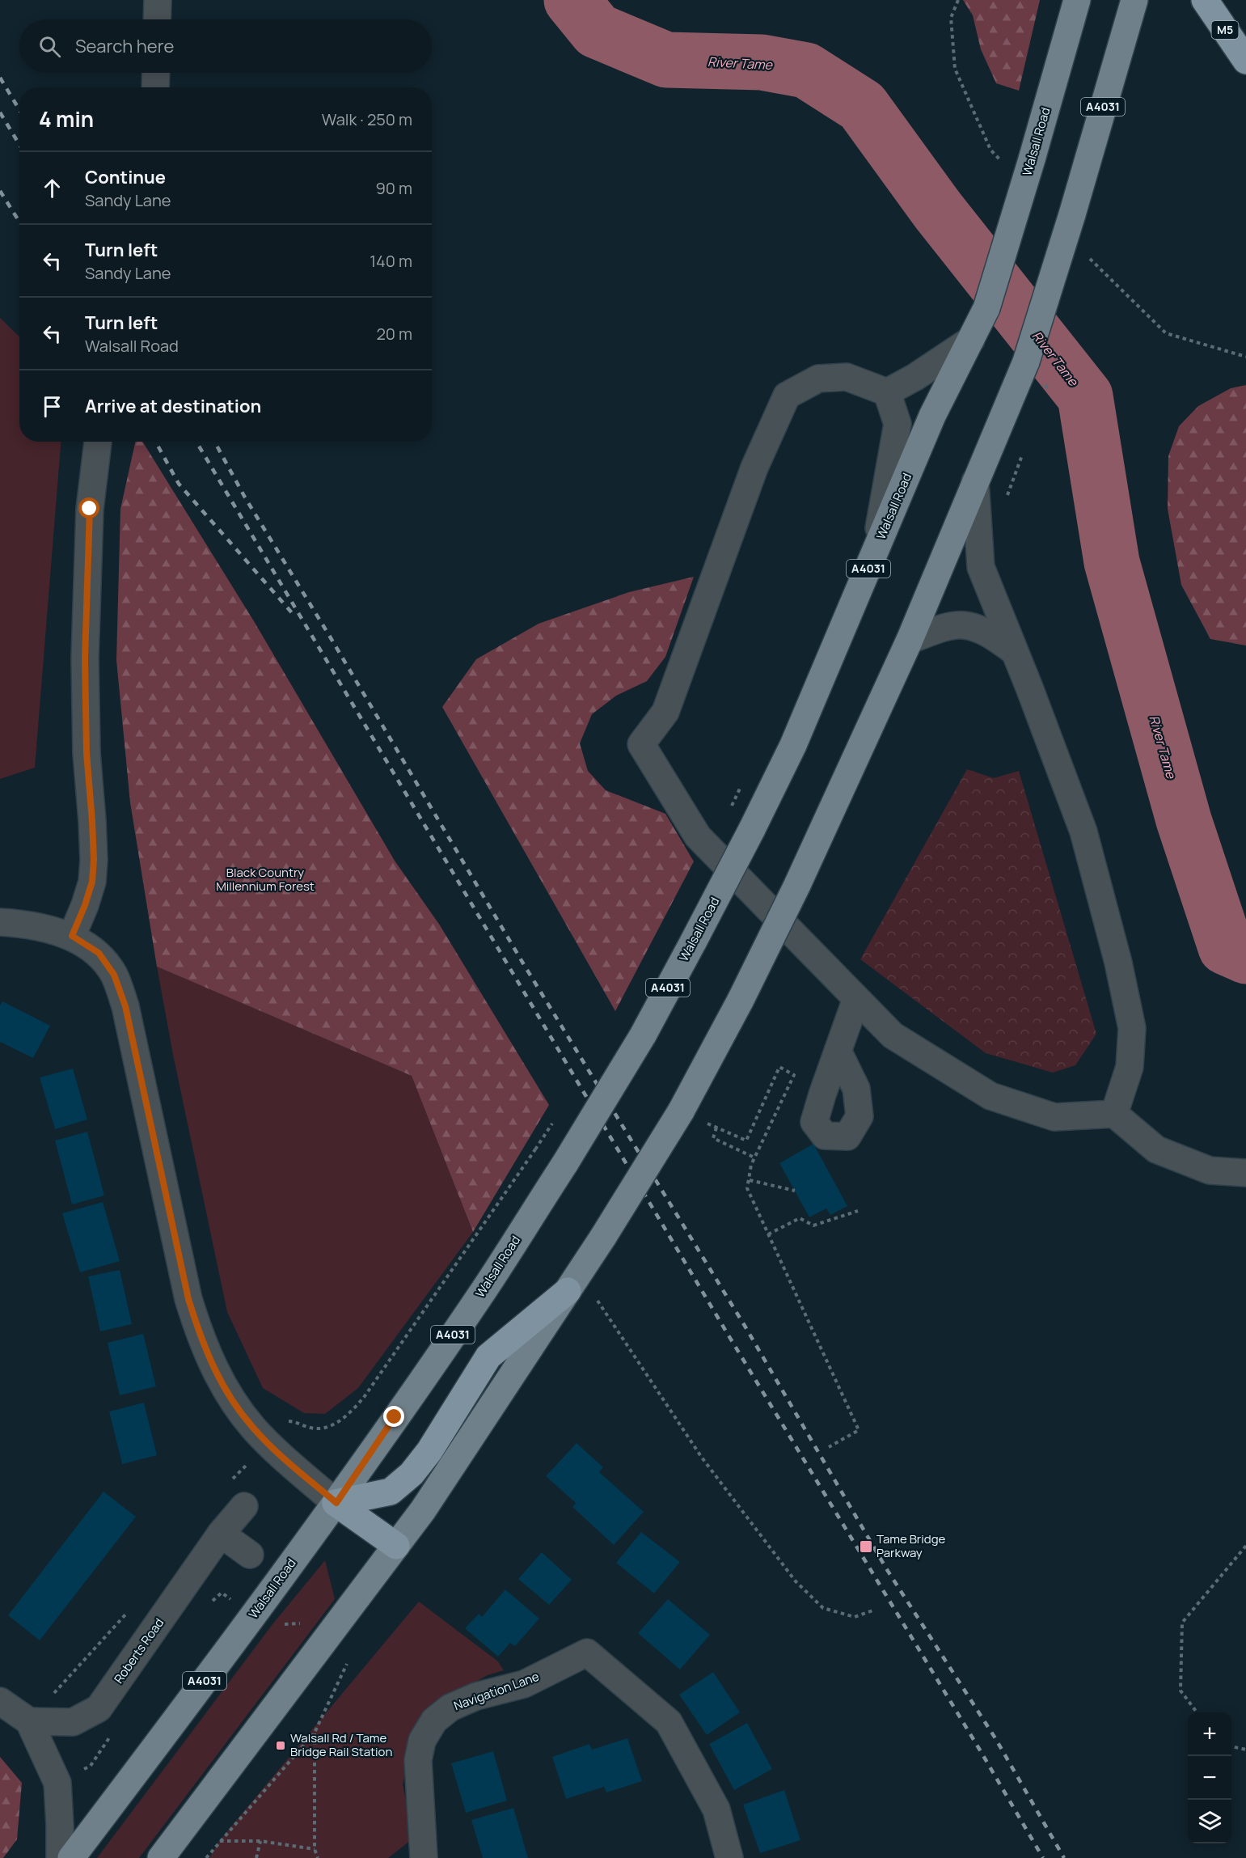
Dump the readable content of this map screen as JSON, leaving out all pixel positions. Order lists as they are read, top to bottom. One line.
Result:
{"streets":{"highway":["M5"],"main road":["A4031","Walsall Road"],"street":["Roberts Road","Navigation Lane"]},"water":["River Tame"],"parks":["Black Country Millennium Forest"],"places":{"transit":["Tame Bridge Parkway","Walsall Rd / Tame Bridge Rail Station"]},"page":{"search":"Search here","heading":["4 min","Walk · 250 m"],"list":[["Continue","Sandy Lane","90 m"],["Turn left","Sandy Lane","140 m"],["Turn left","Walsall Road","20 m"],"Arrive at destination"],"map_buttons":["+","−"]}}
